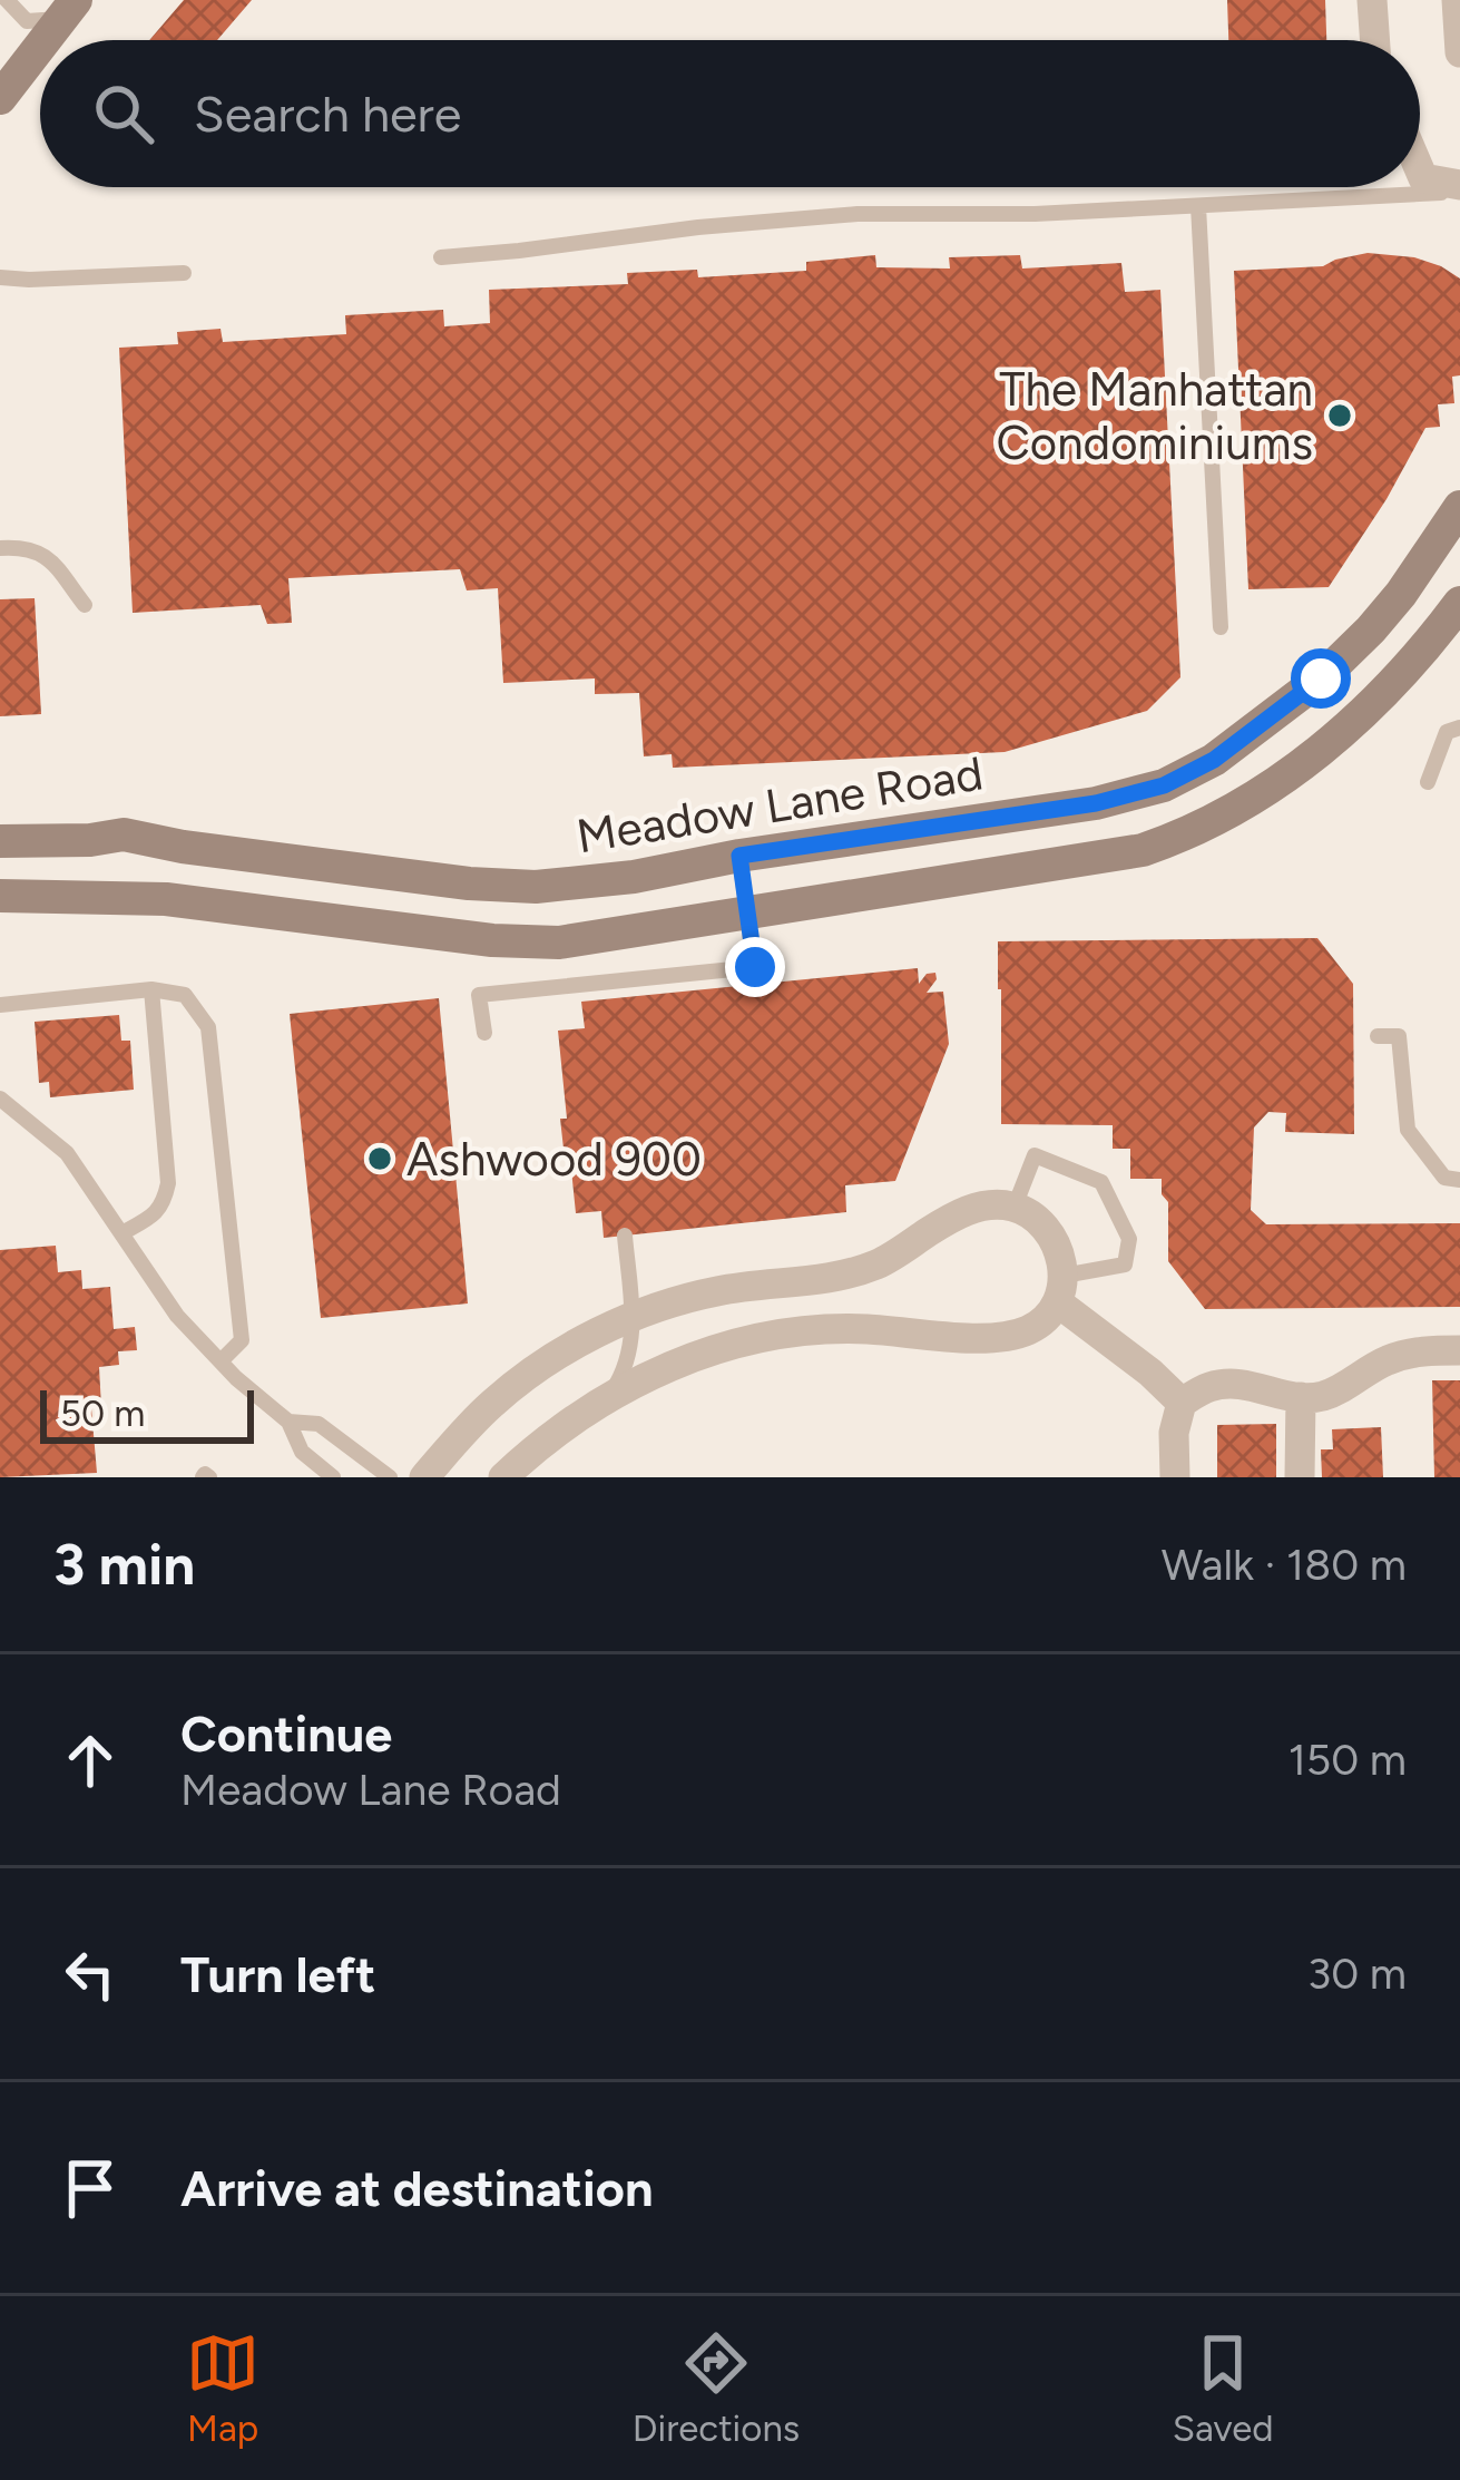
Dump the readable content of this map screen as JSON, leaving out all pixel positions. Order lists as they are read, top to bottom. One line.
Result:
{"streets":{"street":["Meadow Lane Road"]},"places":["The Manhattan Condominiums","Ashwood 900"],"scale_bar":"50 m","page":{"search":"Search here","scale":"50 m","heading":["3 min","Walk · 180 m"],"list":[["Continue","Meadow Lane Road","150 m"],["Turn left","30 m"],"Arrive at destination"],"nav":["Map","Directions","Saved"]}}
